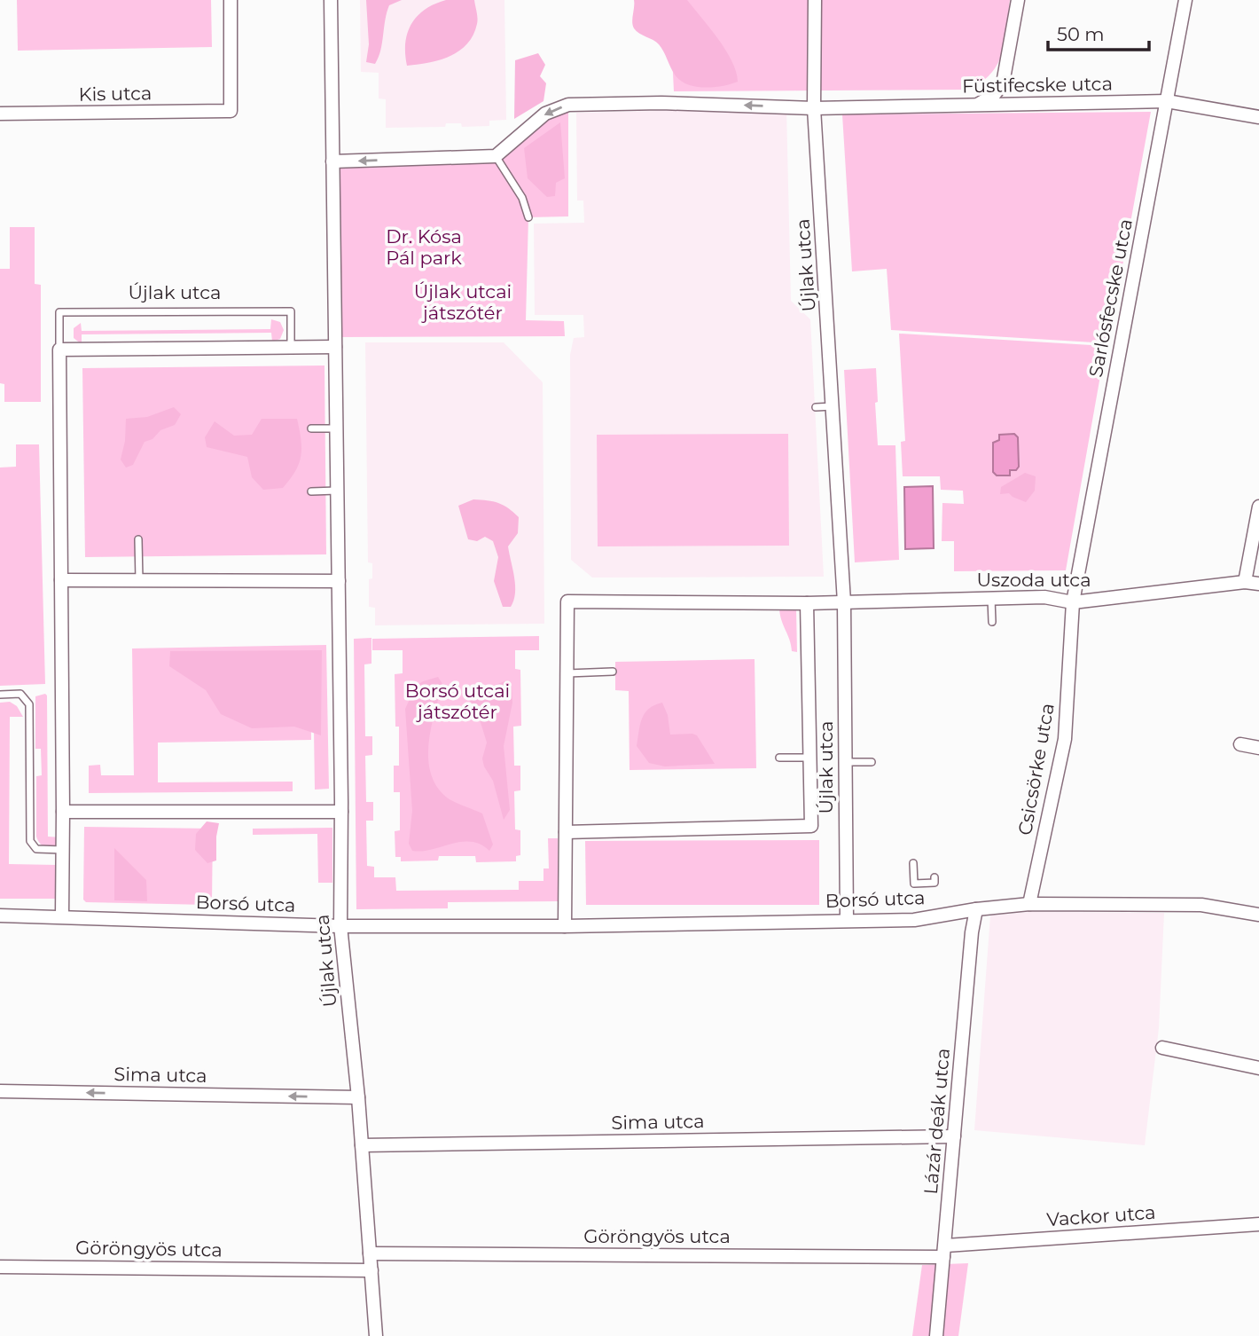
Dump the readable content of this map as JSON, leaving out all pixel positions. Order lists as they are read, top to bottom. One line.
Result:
{"streets":{"street":["Füstifecske utca","Kis utca","Újlak utca","Sarlósfecske utca","Uszoda utca","Csicsörke utca","Borsó utca","Sima utca","Lázár deák utca","Vackor utca","Göröngyös utca"]},"crossings":[["Füstifecske utca","Újlak utca"],["Füstifecske utca","Sarlósfecske utca"],["Újlak utca","Uszoda utca"],["Újlak utca","Borsó utca"],["Újlak utca","Sima utca"],["Újlak utca","Göröngyös utca"],["Sarlósfecske utca","Uszoda utca"],["Sarlósfecske utca","Csicsörke utca"],["Uszoda utca","Csicsörke utca"],["Csicsörke utca","Borsó utca"],["Borsó utca","Lázár deák utca"],["Sima utca","Lázár deák utca"],["Lázár deák utca","Vackor utca"],["Lázár deák utca","Göröngyös utca"],["Vackor utca","Göröngyös utca"]],"one_way":["Sima utca"],"parks":["Dr. Kósa Pál park","Újlak utcai játszótér","Borsó utcai játszótér"],"scale_bar":"50 m"}
